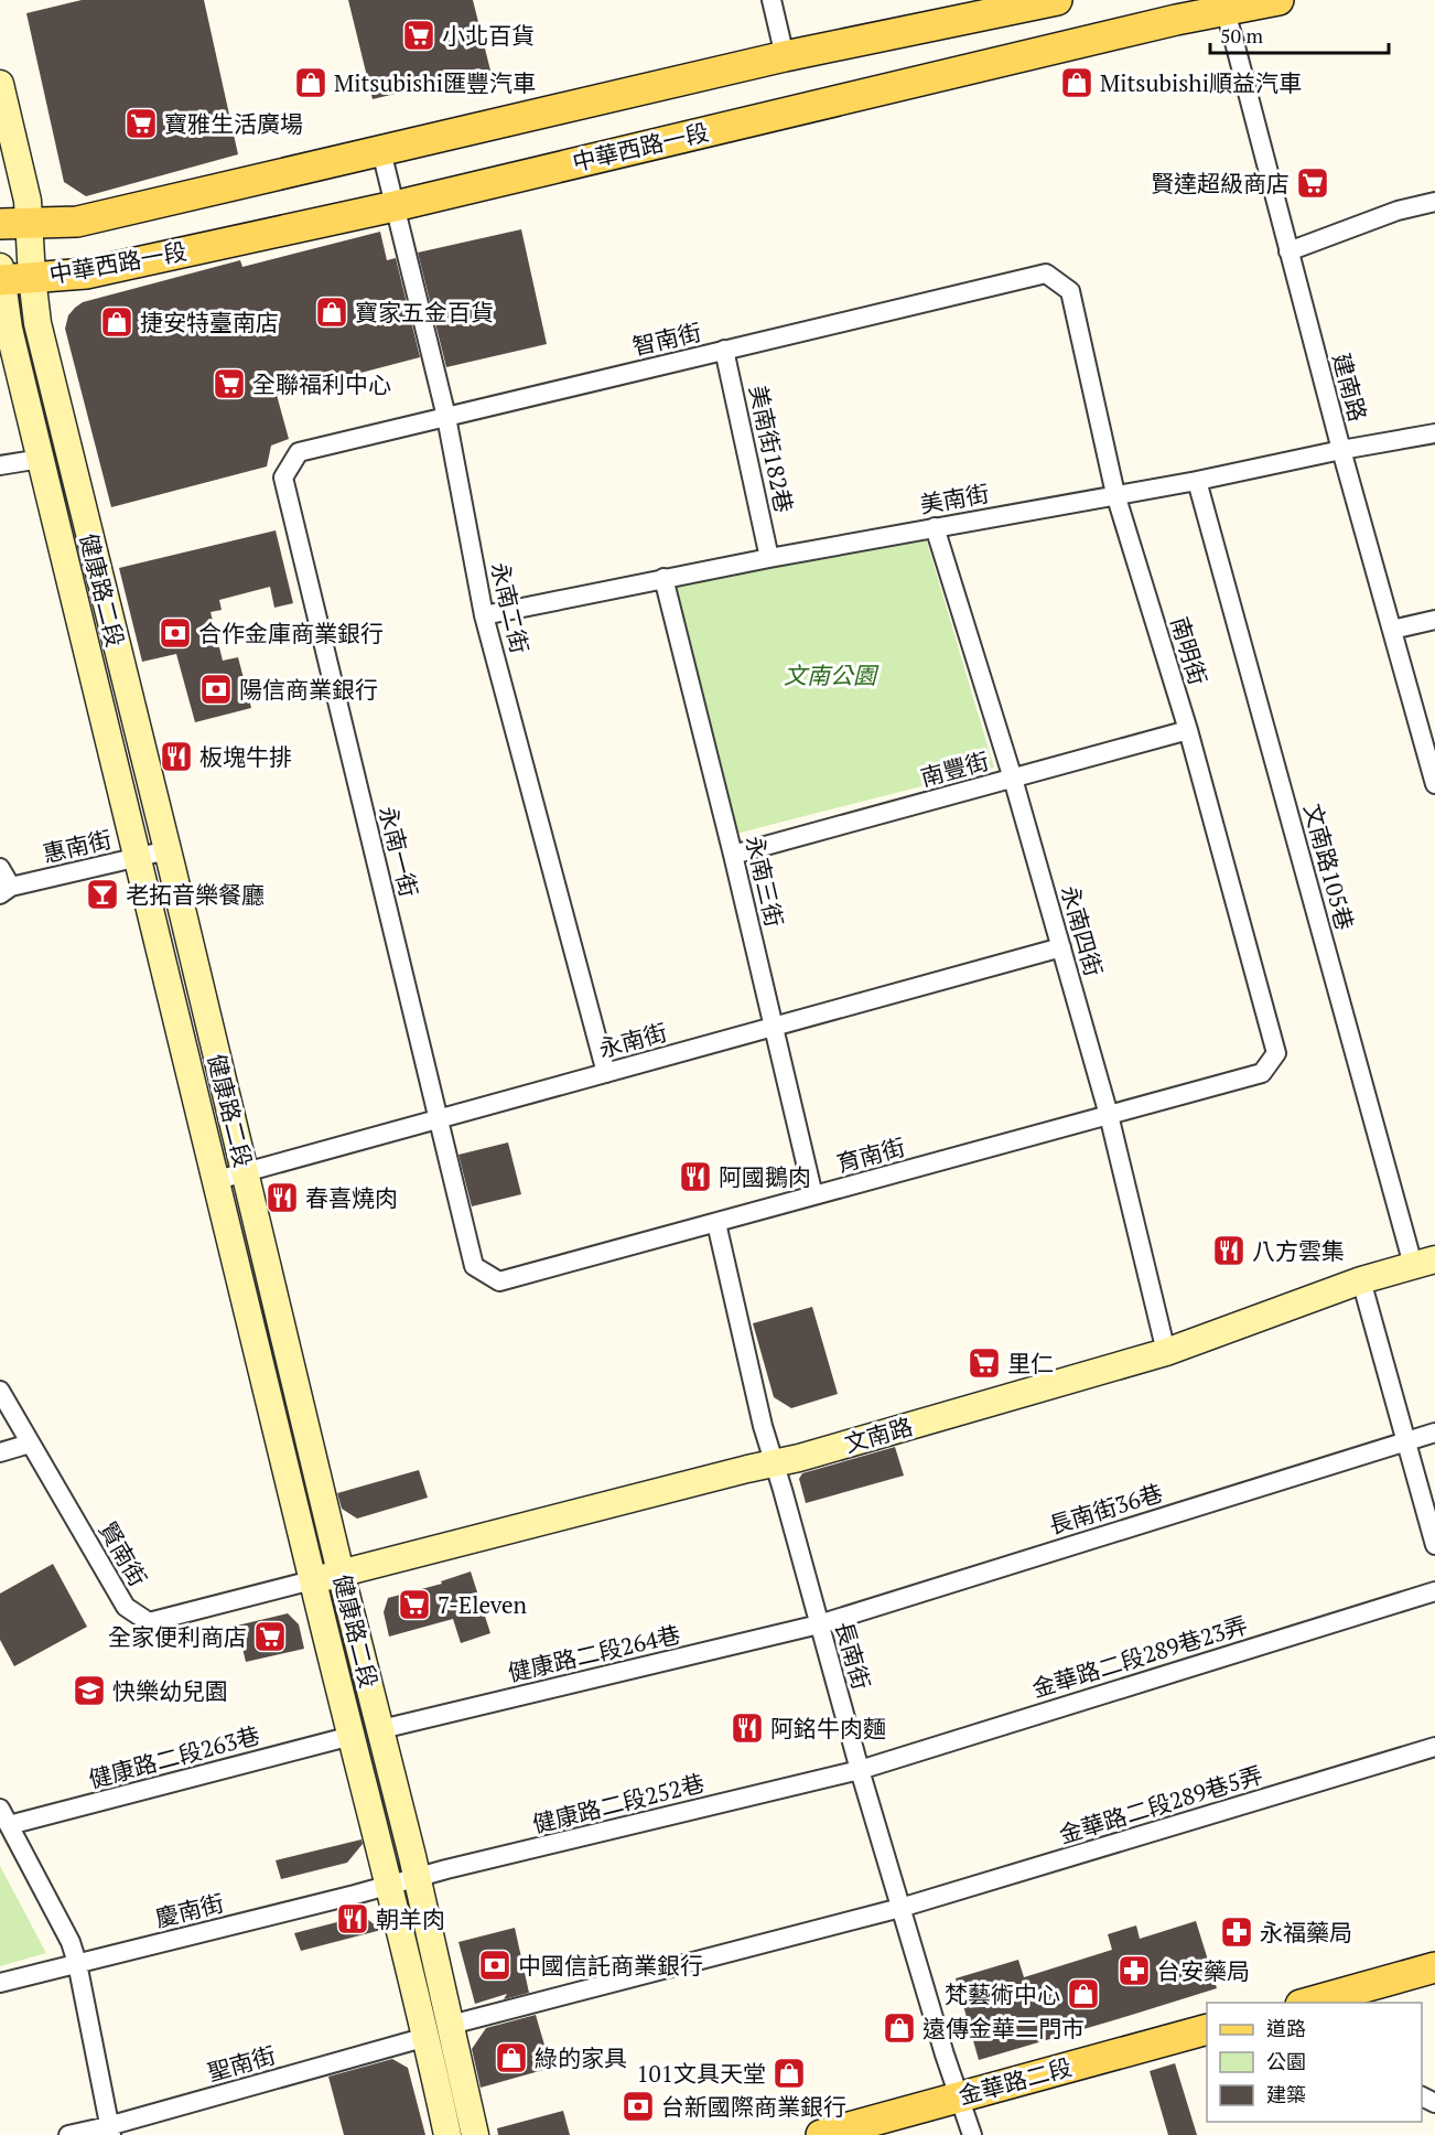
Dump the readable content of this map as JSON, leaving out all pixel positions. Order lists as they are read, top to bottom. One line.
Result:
{"streets":{"main road":["中華西路一段","金華路二段"],"street":["智南街","建南路","美南街182巷","美南街","健康路二段","永南二街","南明街","南豐街","惠南街","永南一街","文南路105巷","永南三街","永南四街","永南街","育南街","文南路","長南街36巷","賢南街","健康路二段264巷","長南街","金華路二段289巷23弄","健康路二段263巷","健康路二段252巷","金華路二段289巷5弄","慶南街","聖南街"]},"crossings":[["中華西路一段","建南路"],["中華西路一段","健康路二段"],["中華西路一段","永南二街"],["智南街","美南街182巷"],["智南街","永南二街"],["智南街","南明街"],["智南街","永南一街"],["建南路","美南街"],["美南街182巷","美南街"],["美南街","永南二街"],["美南街","南明街"],["美南街","文南路105巷"],["美南街","永南三街"],["美南街","永南四街"],["健康路二段","惠南街"],["健康路二段","永南街"],["健康路二段","文南路"],["健康路二段","賢南街"],["健康路二段","健康路二段264巷"],["健康路二段","健康路二段263巷"],["健康路二段","健康路二段252巷"],["健康路二段","金華路二段289巷5弄"],["健康路二段","慶南街"],["健康路二段","聖南街"],["永南二街","永南街"],["南明街","南豐街"],["南明街","育南街"],["南豐街","永南三街"],["南豐街","永南四街"],["永南一街","永南街"],["永南一街","育南街"],["文南路105巷","文南路"],["永南三街","永南街"],["永南三街","育南街"],["永南四街","永南街"],["永南四街","育南街"],["永南四街","文南路"],["育南街","長南街"],["文南路","賢南街"],["文南路","長南街"],["長南街36巷","健康路二段264巷"],["長南街36巷","長南街"],["健康路二段264巷","長南街"],["長南街","金華路二段289巷23弄"],["長南街","健康路二段252巷"],["長南街","金華路二段289巷5弄"],["長南街","金華路二段"],["金華路二段289巷23弄","健康路二段252巷"],["健康路二段252巷","慶南街"]],"parks":["文南公園"],"places":{"supermarket":["小北百貨","寶雅生活廣場","賢達超級商店","全聯福利中心","里仁","7-Eleven","全家便利商店"],"shop":["Mitsubishi匯豐汽車","Mitsubishi順益汽車","寶家五金百貨","捷安特臺南店","梵藝術中心","遠傳金華二門市","綠的家具","101文具天堂"],"bank":["合作金庫商業銀行","陽信商業銀行","中國信託商業銀行","台新國際商業銀行"],"restaurant":["板塊牛排","阿國鵝肉","春喜燒肉","八方雲集","阿銘牛肉麵","朝羊肉"],"bar":["老拓音樂餐廳"],"school or university":["快樂幼兒園"],"pharmacy":["永福藥局","台安藥局"]},"legend":["道路","公園","建築"],"scale_bar":"50 m"}
